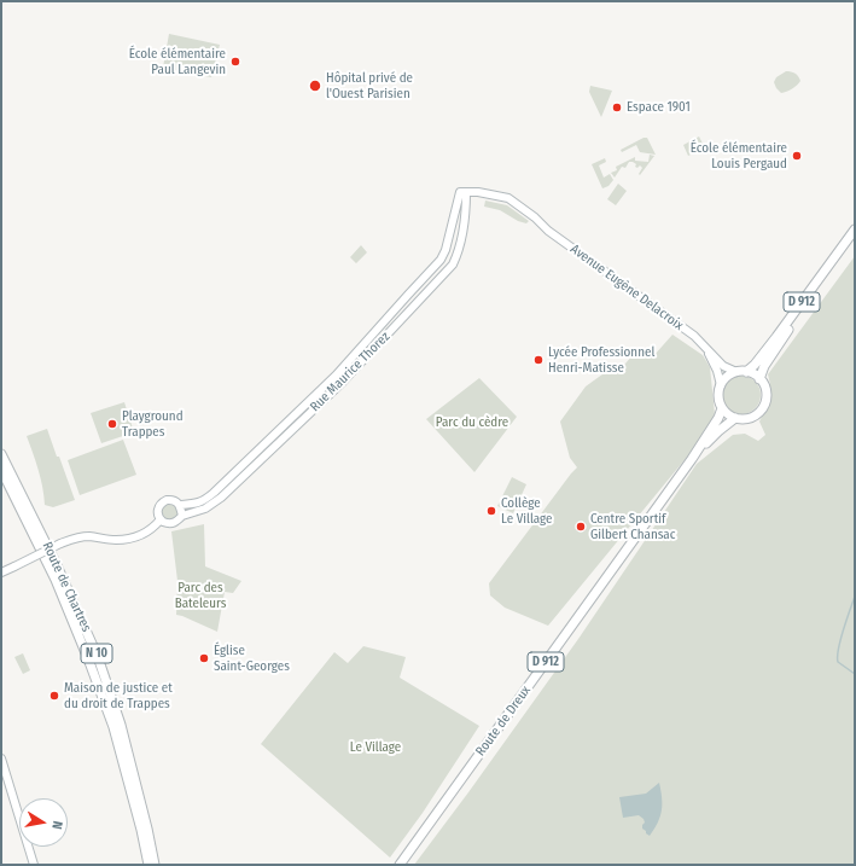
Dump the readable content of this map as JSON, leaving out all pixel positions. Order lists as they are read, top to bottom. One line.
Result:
{"streets":{"main road":["Avenue Eugène Delacroix","D 912","Rue Maurice Thorez","Route de Chartres","N 10","Route de Dreux"]},"crossings":[["Avenue Eugène Delacroix","D 912"],["Avenue Eugène Delacroix","Rue Maurice Thorez"],["Avenue Eugène Delacroix","Route de Dreux"],["D 912","Route de Dreux"]],"parks":["Parc du cèdre","Parc des Bateleurs","Le Village"],"places":["École élémentaire Paul Langevin","Hôpital privé de l'Ouest Parisien","Espace 1901","École élémentaire Louis Pergaud","Lycée Professionnel Henri-Matisse","Playground Trappes","Collège Le Village","Centre Sportif Gilbert Chansac","Église Saint-Georges","Maison de justice et du droit de Trappes"],"north":"right"}
